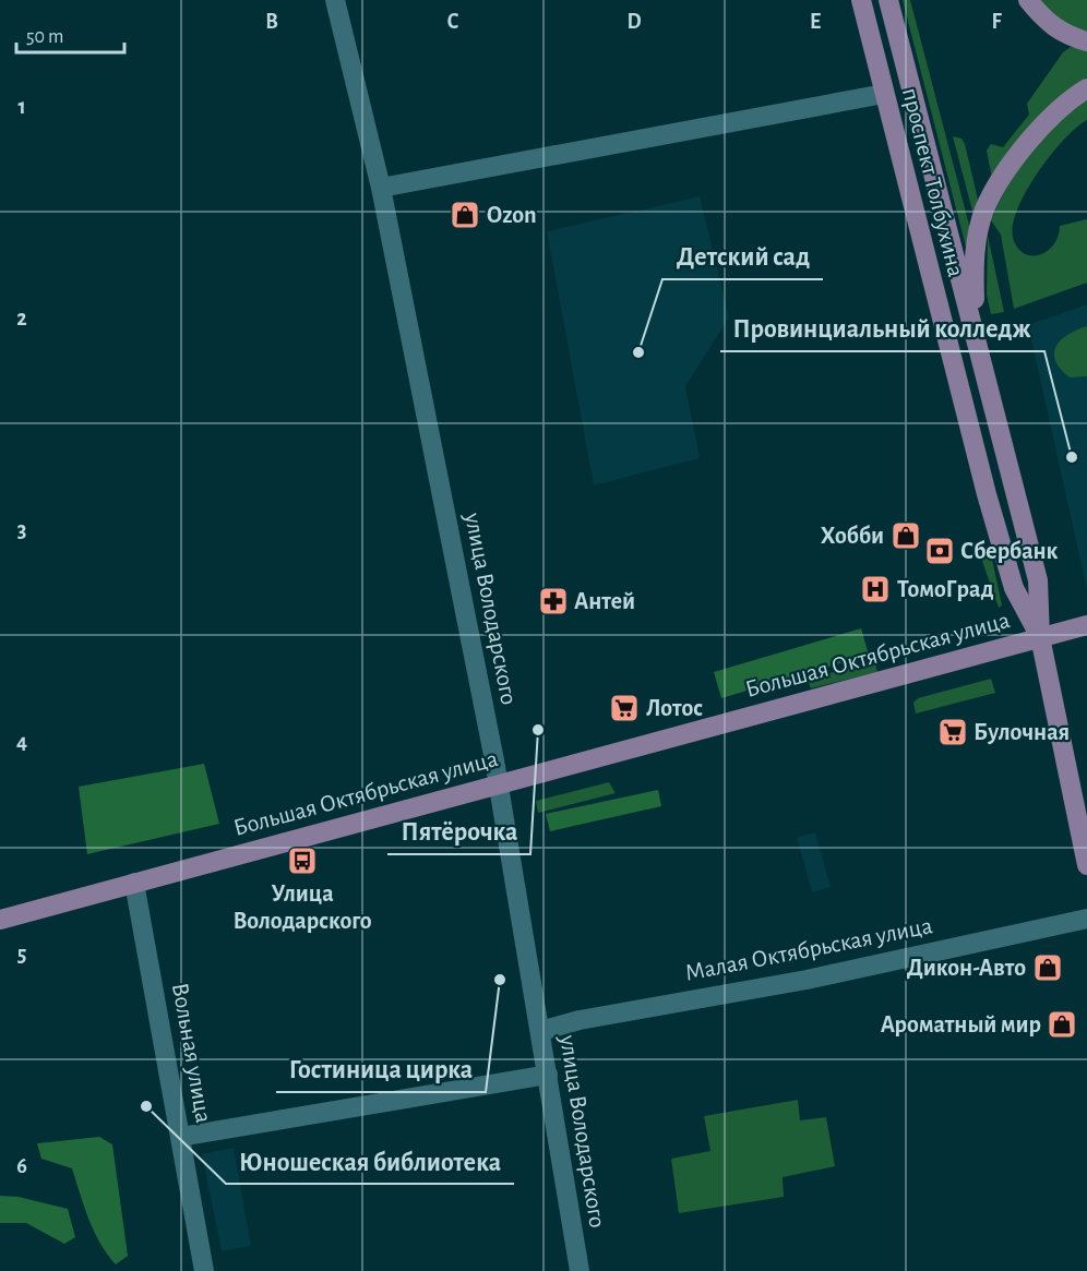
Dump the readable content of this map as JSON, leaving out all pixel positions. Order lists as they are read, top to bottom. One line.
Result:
{"streets":{"main road":["проспект Толбухина","Большая Октябрьская улица"],"street":["улица Володарского","Малая Октябрьская улица","Вольная улица"]},"crossings":[["проспект Толбухина","Большая Октябрьская улица"],["улица Володарского","Большая Октябрьская улица"],["улица Володарского","Малая Октябрьская улица"],["Большая Октябрьская улица","Вольная улица"]],"places":{"shop":["Ozon","Хобби","Дикон-Авто","Ароматный мир"],"other":["Детский сад","Провинциальный колледж","Пятёрочка","Гостиница цирка","Юношеская библиотека"],"bank":["Сбербанк"],"hospital":["ТомоГрад"],"pharmacy":["Антей"],"supermarket":["Лотос","Булочная"],"bus stop":["Улица Володарского"]},"scale_bar":"50 m","grid":{"columns":["B","C","D","E","F"],"rows":["1","2","3","4","5","6"]}}
